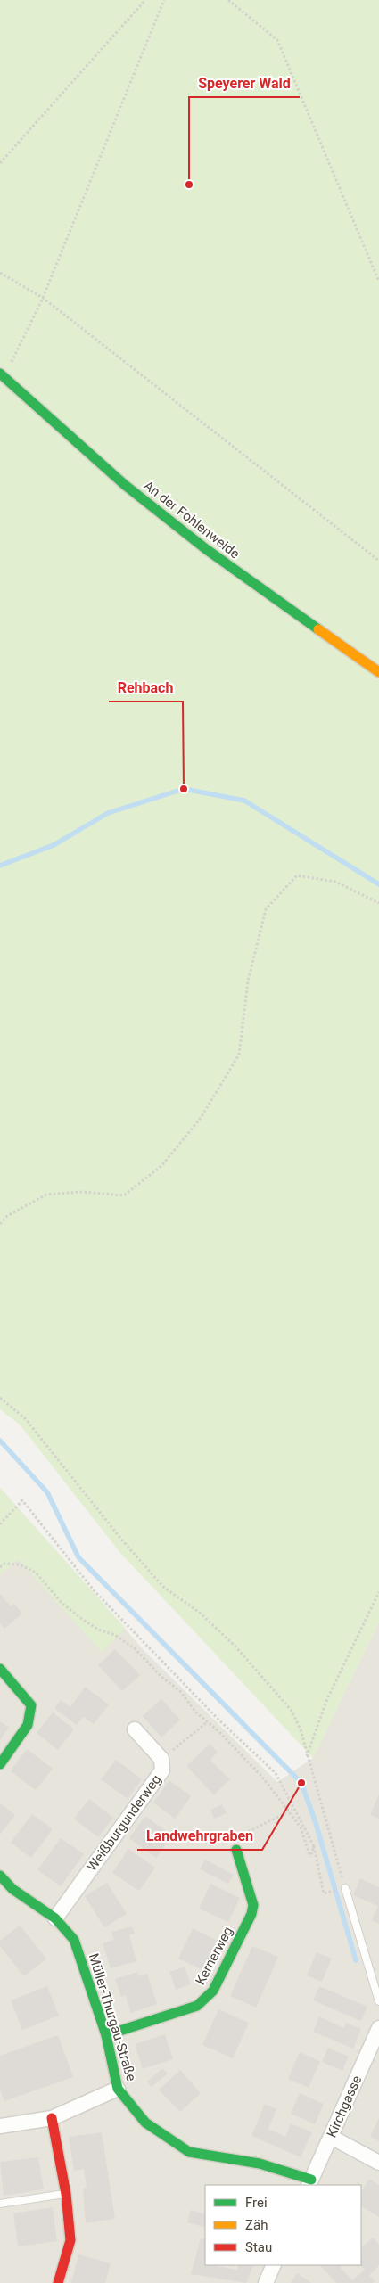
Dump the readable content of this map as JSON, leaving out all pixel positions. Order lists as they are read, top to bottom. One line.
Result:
{"streets":{"street":["An der Fohlenweide","Weißburgunderweg","Kernerweg","Müller-Thurgau-Straße","Kirchgasse"]},"crossings":[["Weißburgunderweg","Müller-Thurgau-Straße"],["Kernerweg","Müller-Thurgau-Straße"],["Müller-Thurgau-Straße","Kirchgasse"]],"places":["Speyerer Wald","Rehbach","Landwehrgraben"],"legend":["Frei","Zäh","Stau"]}
